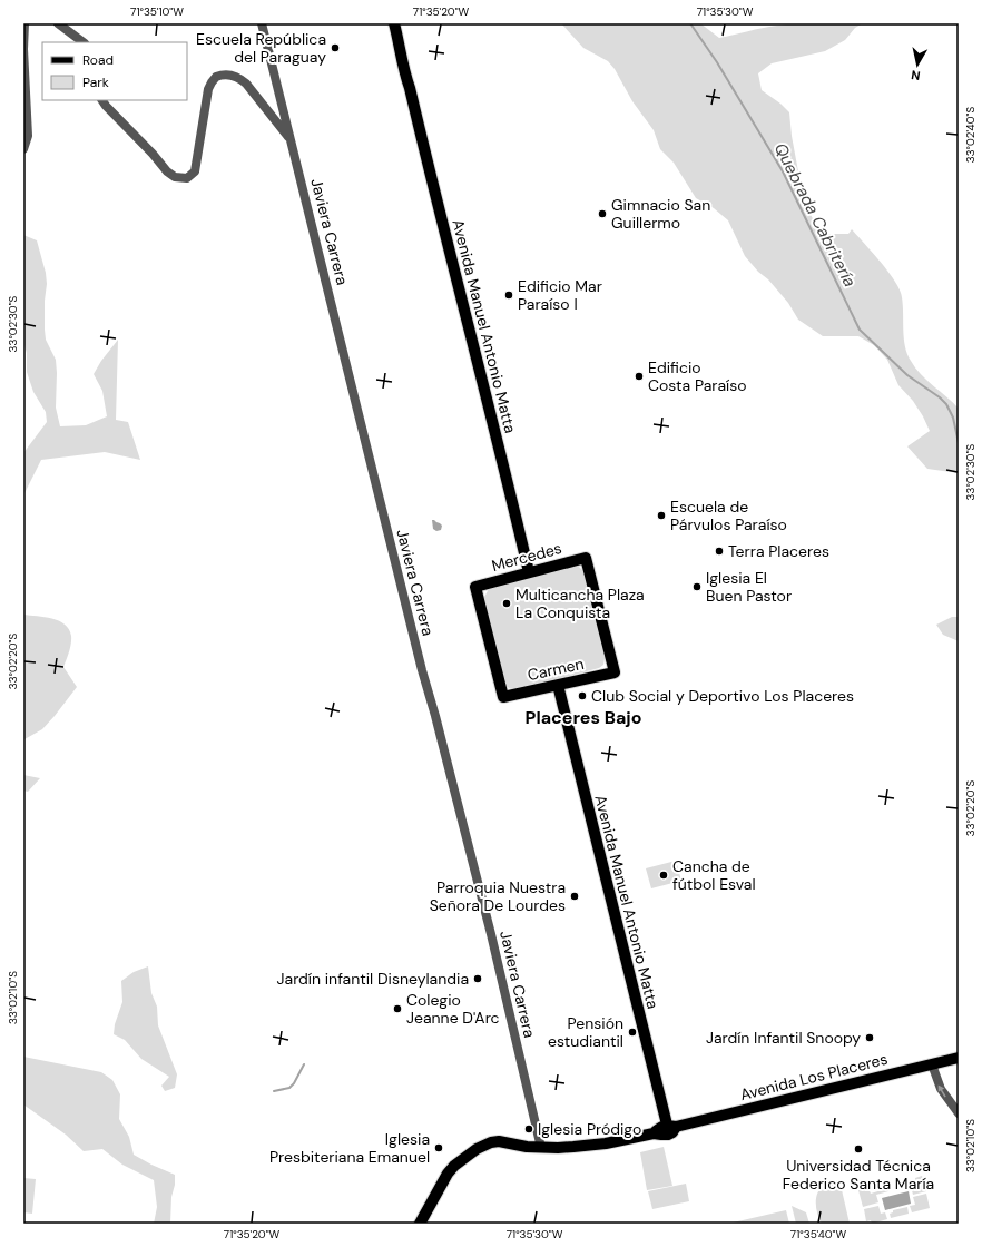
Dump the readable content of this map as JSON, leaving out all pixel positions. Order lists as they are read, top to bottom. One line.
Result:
{"streets":{"main road":["Avenida Manuel Antonio Matta","Mercedes","Carmen","Avenida Los Placeres"],"street":["Javiera Carrera"]},"crossings":[["Javiera Carrera","Avenida Los Placeres"],["Avenida Manuel Antonio Matta","Mercedes"],["Avenida Manuel Antonio Matta","Carmen"],["Avenida Manuel Antonio Matta","Avenida Los Placeres"],["Mercedes","Carmen"]],"districts":["Placeres Bajo"],"water":["Quebrada Cabritería"],"places":["Escuela República del Paraguay","Gimnacio San Guillermo","Edificio Mar Paraíso I","Edificio Costa Paraíso","Escuela de Párvulos Paraíso","Terra Placeres","Iglesia El Buen Pastor","Multicancha Plaza La Conquista","Club Social y Deportivo Los Placeres","Cancha de fútbol Esval","Parroquia Nuestra Señora De Lourdes","Jardín infantil Disneylandia","Colegio Jeanne D'Arc","Pensión estudiantil","Jardín Infantil Snoopy","Iglesia Pródigo","Iglesia Presbiteriana Emanuel","Universidad Técnica Federico Santa María"],"legend":["Road","Park"],"north":"bottom","coordinates":["71°35'10\"W","71°35'20\"W","71°35'30\"W","33°02'40\"S","33°02'30\"S","33°02'20\"S","33°02'10\"S","71°35'40\"W"]}
